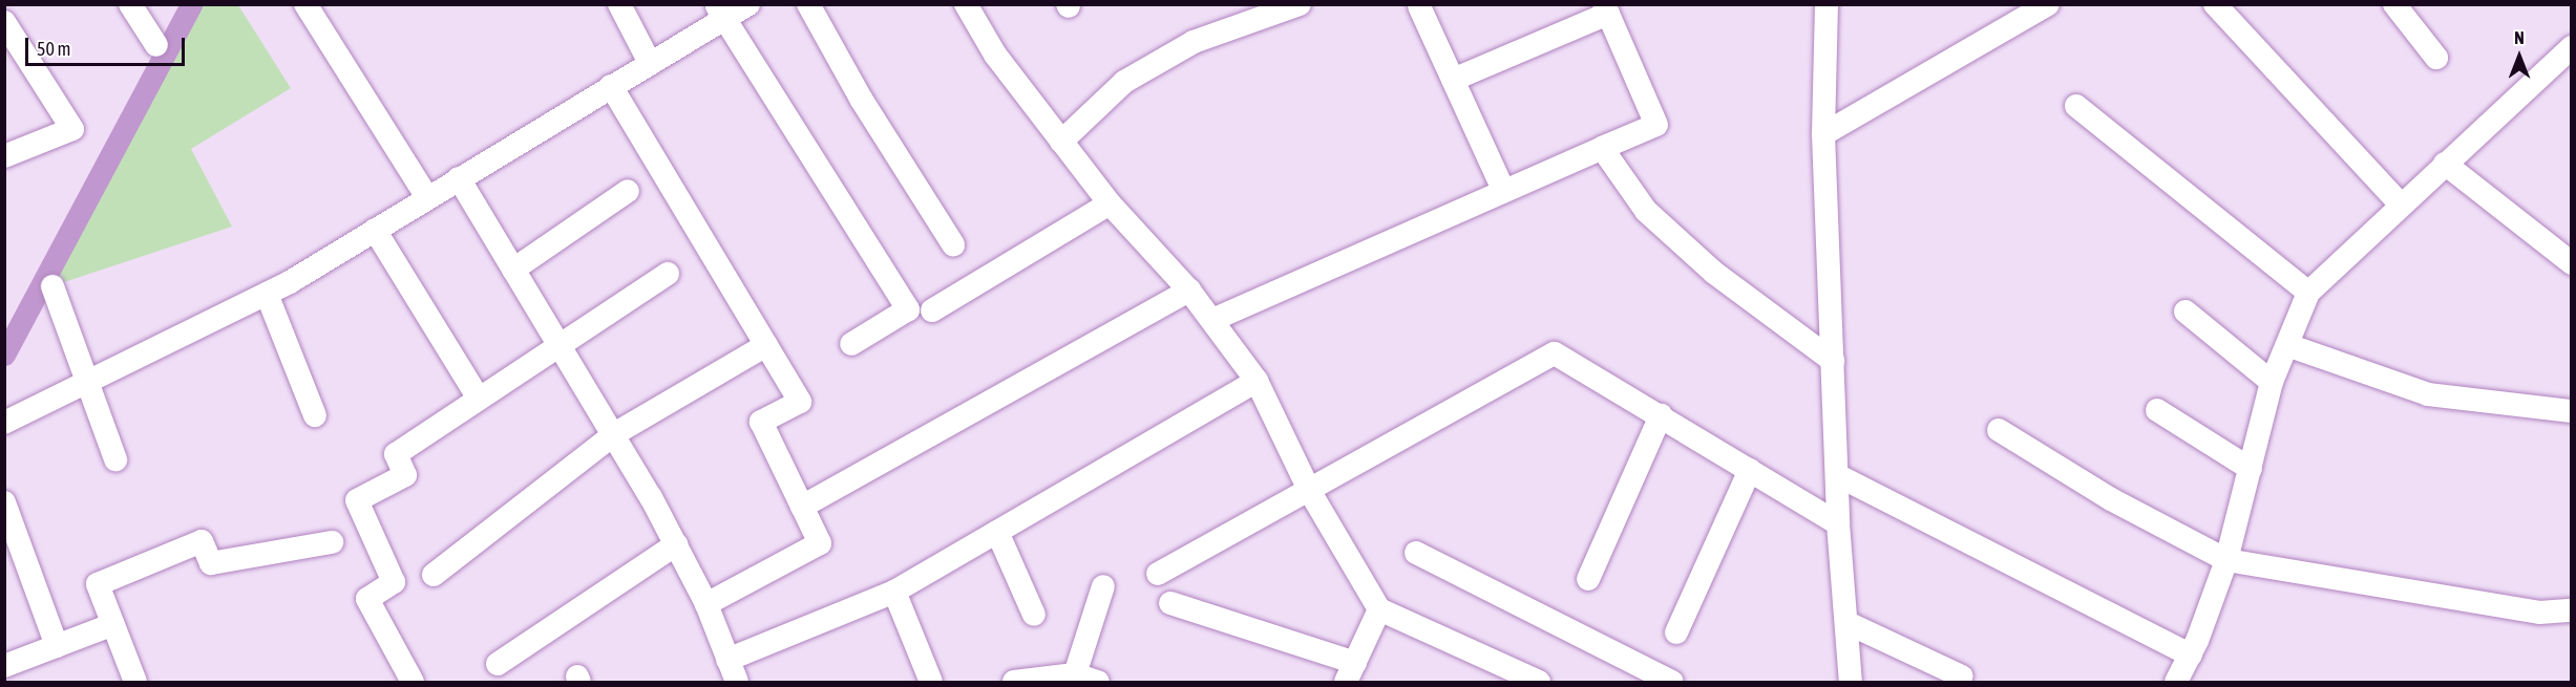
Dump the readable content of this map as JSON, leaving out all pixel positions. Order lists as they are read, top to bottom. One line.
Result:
{"scale_bar":"50 m","north":"top"}
